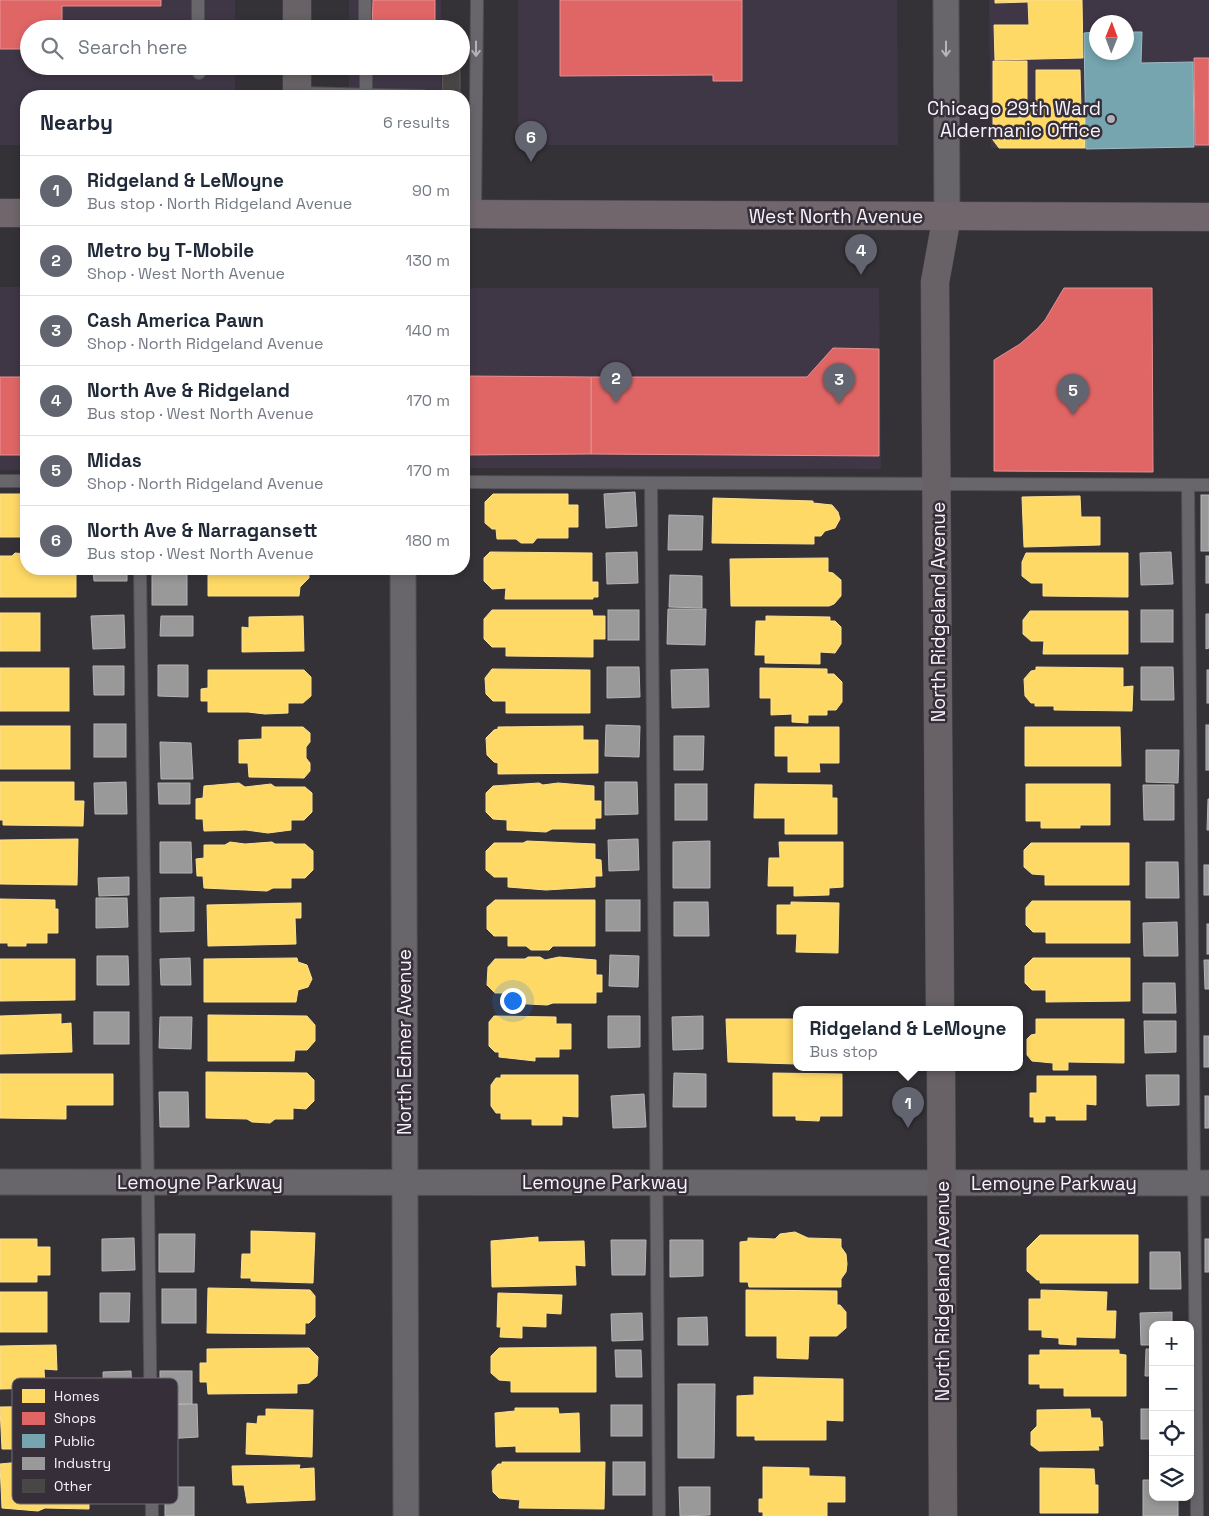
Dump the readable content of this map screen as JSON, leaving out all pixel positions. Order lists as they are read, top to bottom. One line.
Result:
{"streets":{"main road":["West North Avenue"],"street":["North Ridgeland Avenue","North Edmer Avenue","Lemoyne Parkway"]},"crossings":[["West North Avenue","North Ridgeland Avenue"],["North Ridgeland Avenue","Lemoyne Parkway"],["North Edmer Avenue","Lemoyne Parkway"]],"places":["Chicago 29th Ward Aldermanic Office"],"legend":["Homes","Shops","Public","Industry","Other"],"north":"top","page":{"search":"Search here","heading":["Nearby","6 results"],"pins":["6","4","2","3","5","1"],"list":[{"mark":"1","name":"Ridgeland & LeMoyne","note":"Bus stop · North Ridgeland Avenue","value":"90 m"},{"mark":"2","name":"Metro by T-Mobile","note":"Shop · West North Avenue","value":"130 m"},{"mark":"3","name":"Cash America Pawn","note":"Shop · North Ridgeland Avenue","value":"140 m"},{"mark":"4","name":"North Ave & Ridgeland","note":"Bus stop · West North Avenue","value":"170 m"},{"mark":"5","name":"Midas","note":"Shop · North Ridgeland Avenue","value":"170 m"},{"mark":"6","name":"North Ave & Narragansett","note":"Bus stop · West North Avenue","value":"180 m"}],"popup":["Ridgeland & LeMoyne","Bus stop"],"map_buttons":["+","−"]}}
